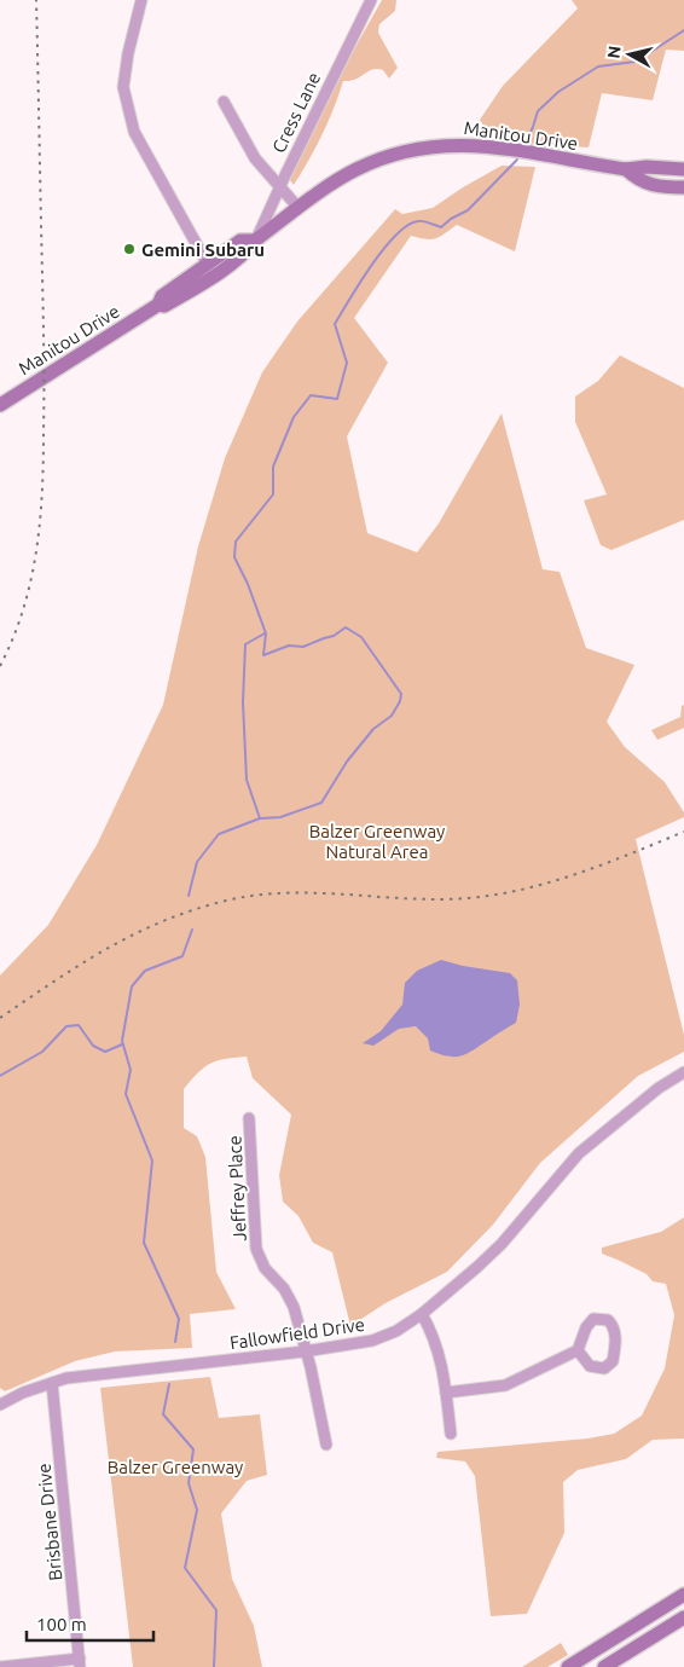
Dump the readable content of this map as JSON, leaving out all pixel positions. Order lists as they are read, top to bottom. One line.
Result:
{"streets":{"main road":["Manitou Drive"],"street":["Cress Lane","Jeffrey Place","Fallowfield Drive","Brisbane Drive"]},"crossings":[["Cress Lane","Manitou Drive"],["Jeffrey Place","Fallowfield Drive"],["Fallowfield Drive","Brisbane Drive"]],"parks":["Balzer Greenway Natural Area","Balzer Greenway"],"places":["Gemini Subaru"],"scale_bar":"100 m","north":"left"}
